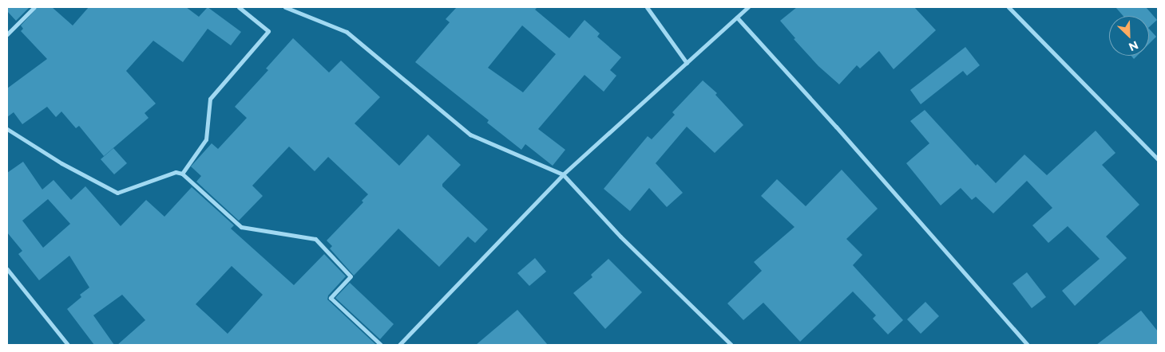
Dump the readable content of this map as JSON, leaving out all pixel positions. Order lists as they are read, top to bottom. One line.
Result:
{"north":"bottom right"}
